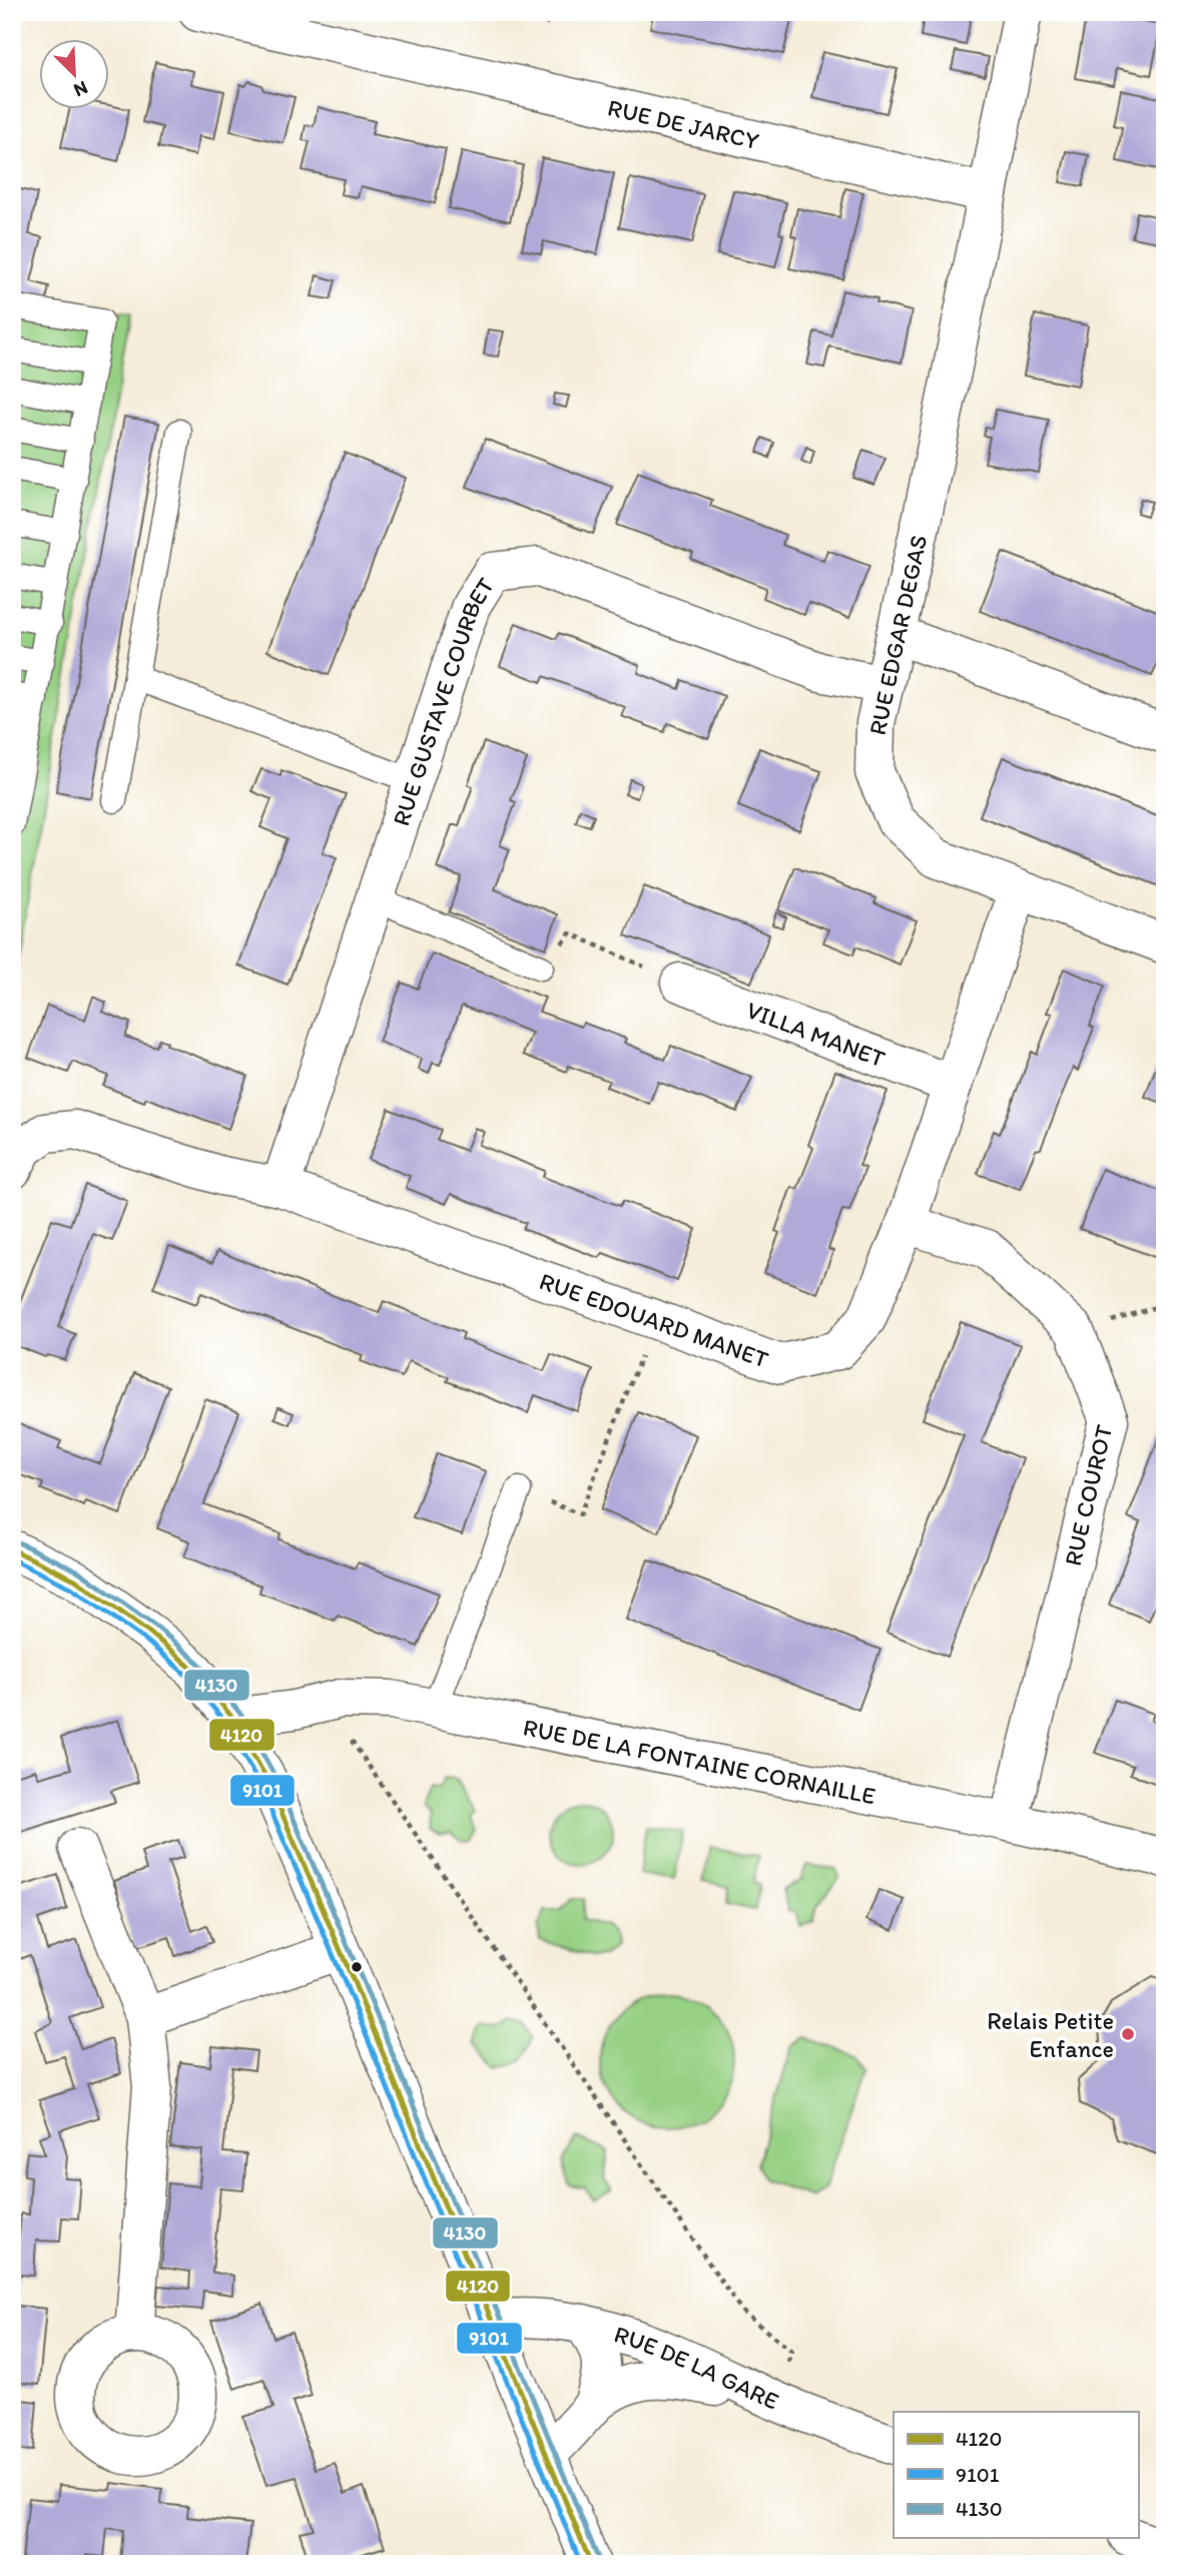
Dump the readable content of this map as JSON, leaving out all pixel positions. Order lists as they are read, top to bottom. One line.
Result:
{"streets":{"street":["RUE DE JARCY","RUE EDGAR DEGAS","RUE GUSTAVE COURBET","VILLA MANET","RUE EDOUARD MANET","RUE COUROT","RUE DE LA FONTAINE CORNAILLE","RUE DE LA GARE"]},"crossings":[["RUE DE JARCY","RUE EDGAR DEGAS"],["RUE EDGAR DEGAS","RUE GUSTAVE COURBET"],["RUE EDGAR DEGAS","RUE EDOUARD MANET"],["RUE GUSTAVE COURBET","RUE EDOUARD MANET"],["VILLA MANET","RUE EDOUARD MANET"],["RUE EDOUARD MANET","RUE COUROT"],["RUE COUROT","RUE DE LA FONTAINE CORNAILLE"]],"places":["Relais Petite Enfance"],"lines":["transit line 4130","transit line 4120","transit line 9101"],"legend":["4120","9101","4130"],"north":"bottom right"}
